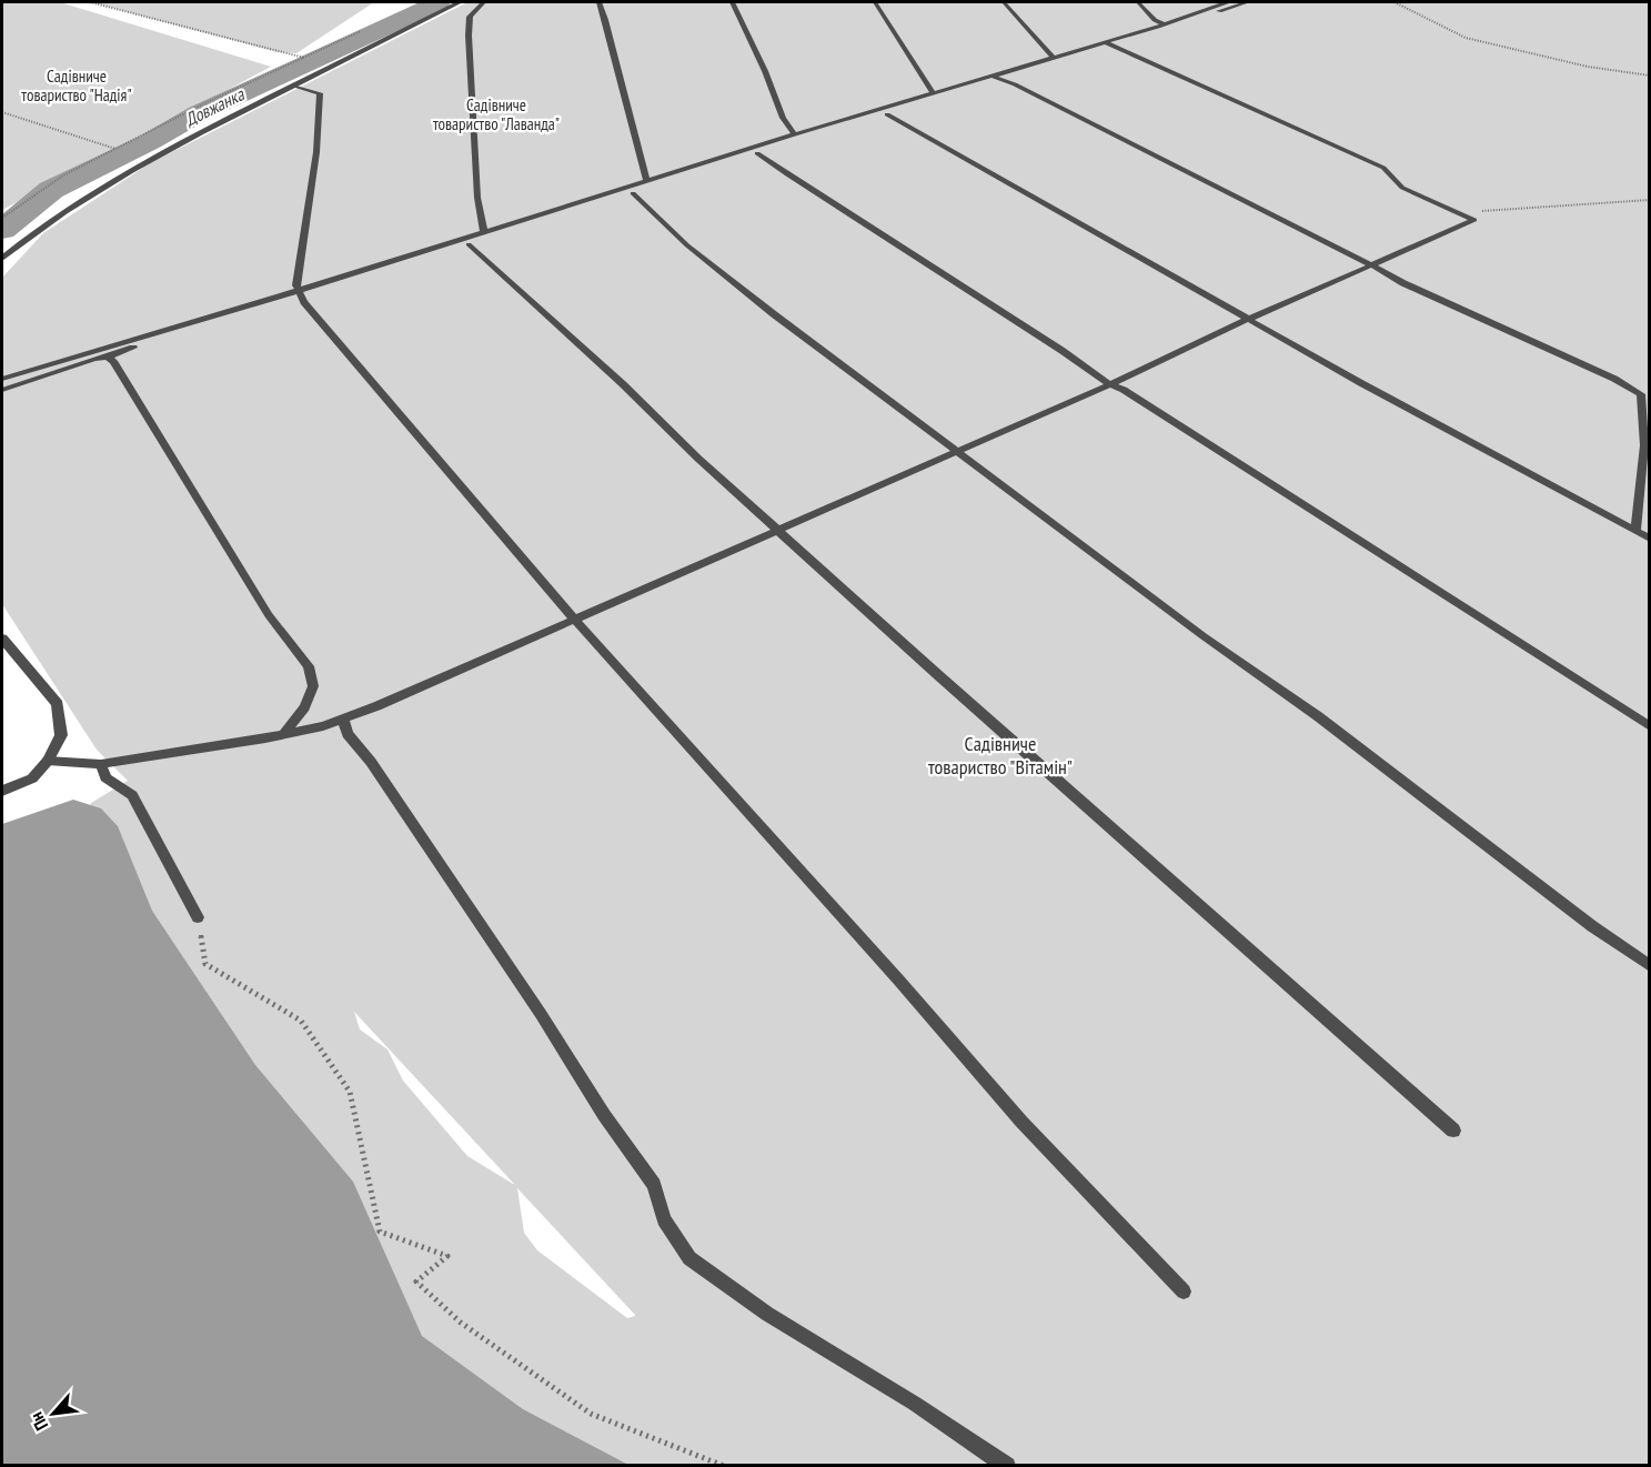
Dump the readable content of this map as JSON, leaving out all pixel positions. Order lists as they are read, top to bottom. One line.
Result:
{"water":["Довжанка"],"parks":["Садівниче товариство \"Надія\"","Садівниче товариство \"Лаванда\"","Садівниче товариство \"Вітамін\""],"north":"bottom left"}
